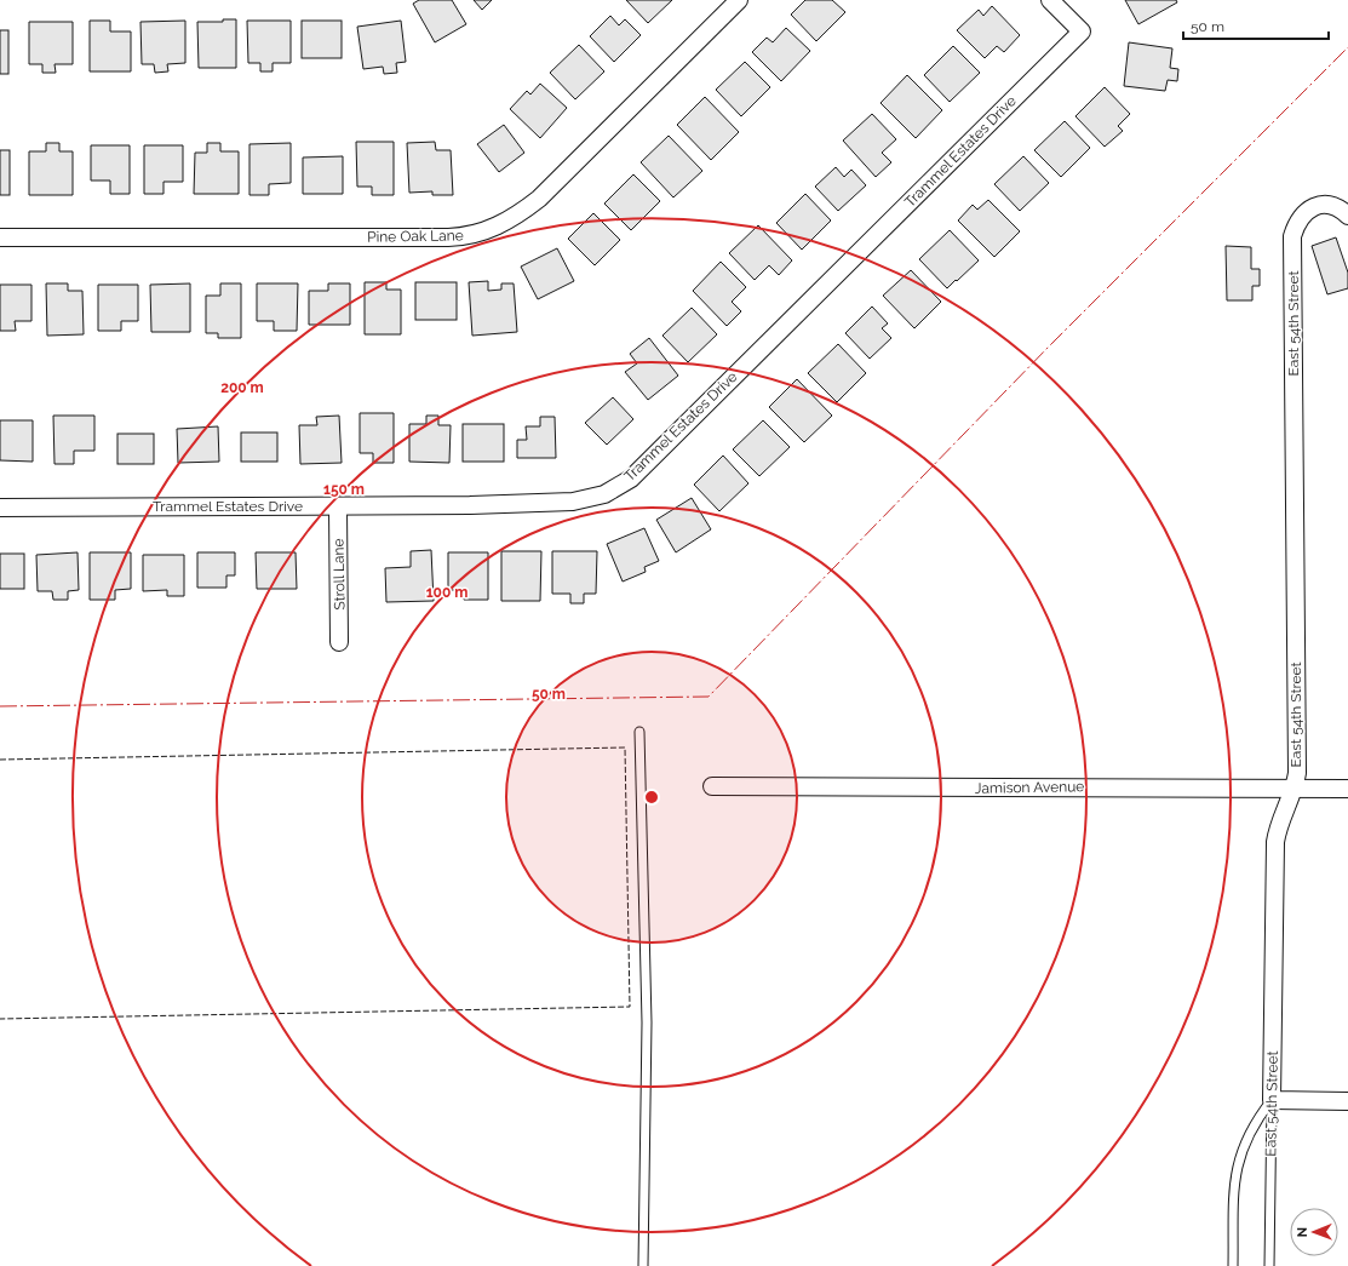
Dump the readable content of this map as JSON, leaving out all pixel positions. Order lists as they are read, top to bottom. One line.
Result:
{"streets":{"street":["Trammel Estates Drive","Pine Oak Lane","East 54th Street","Stroll Lane","Jamison Avenue"]},"crossings":[["Trammel Estates Drive","Stroll Lane"],["East 54th Street","Jamison Avenue"]],"scale_bar":"50 m","north":"left","rings":["200 m","150 m","100 m","50 m"]}
